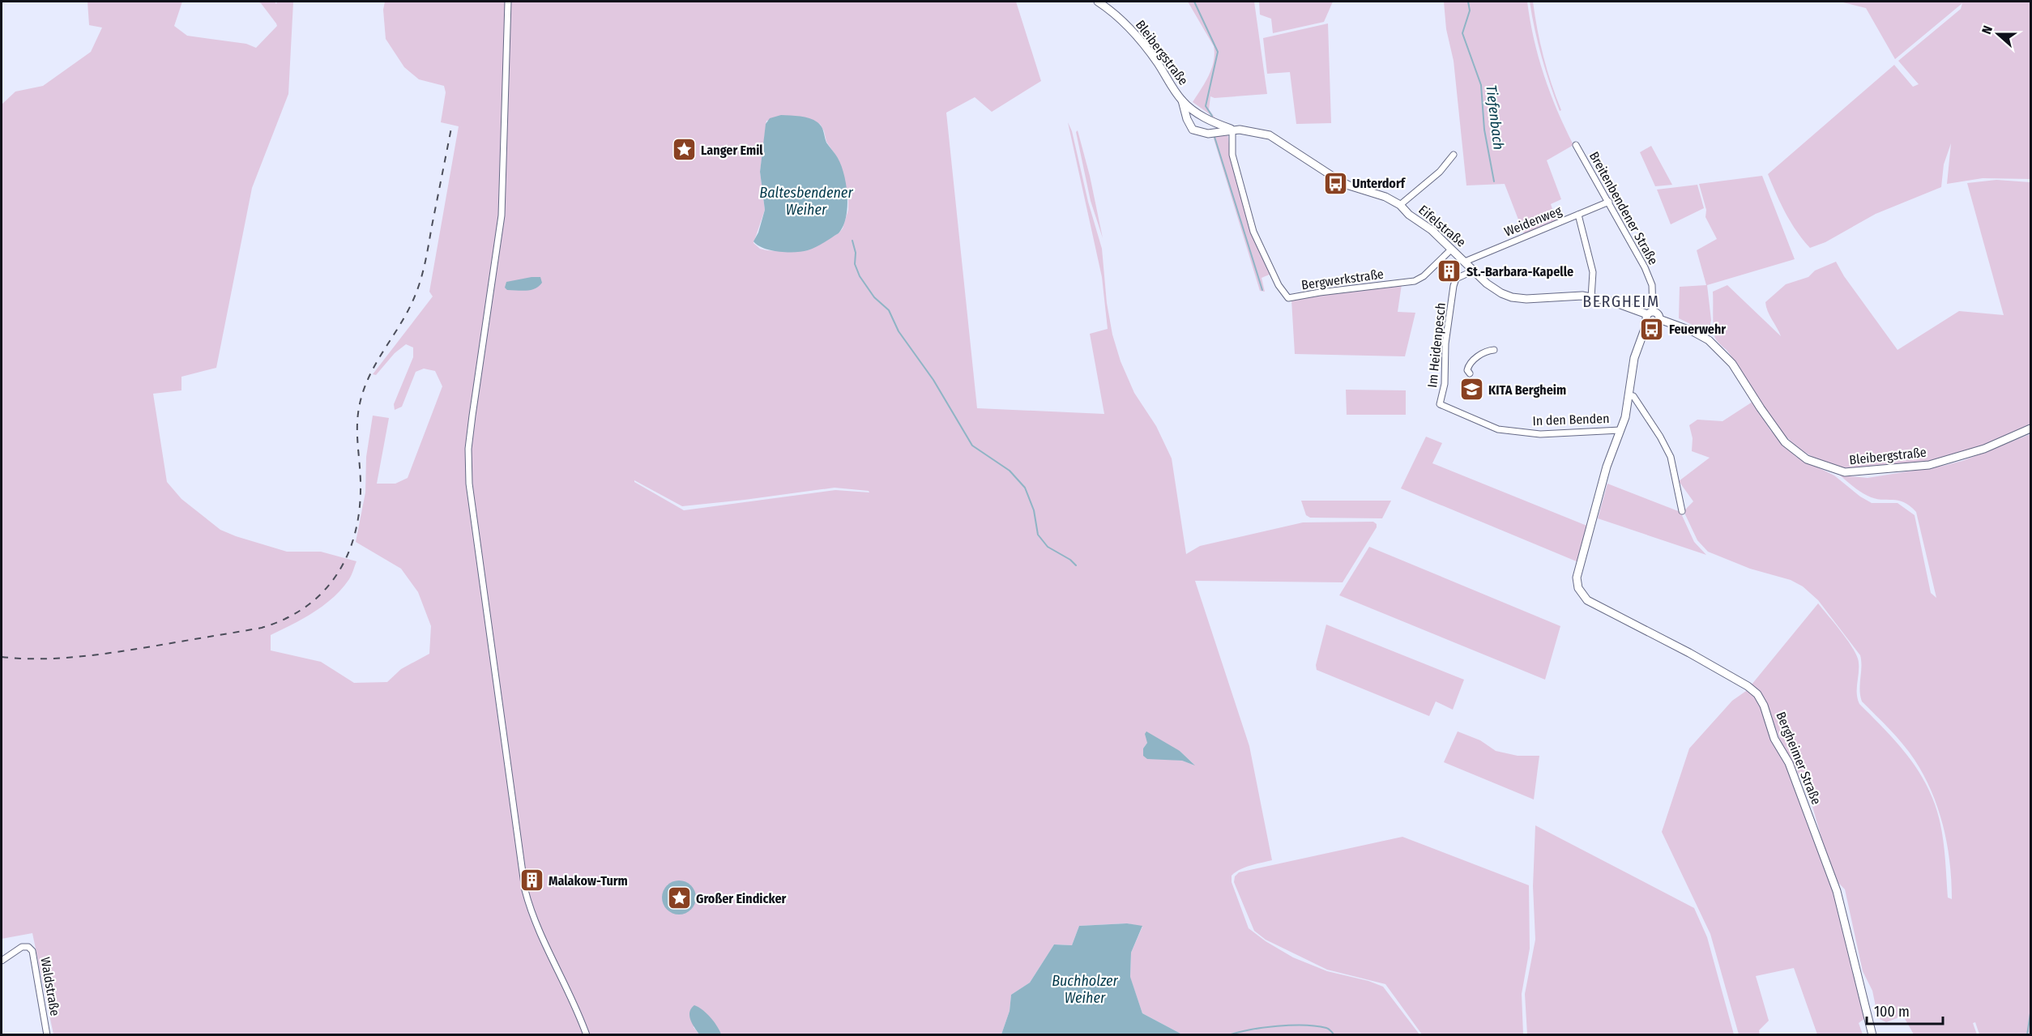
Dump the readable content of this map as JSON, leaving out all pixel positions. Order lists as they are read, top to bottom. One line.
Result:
{"streets":{"street":["Bleibergstraße","Breitenbendener Straße","Weidenweg","Eifelstraße","Bergwerkstraße","Im Heidenpesch","In den Benden","Bergheimer Straße","Waldstraße"]},"crossings":[["Bleibergstraße","Eifelstraße"],["Bleibergstraße","Bergwerkstraße"],["Breitenbendener Straße","Weidenweg"],["Breitenbendener Straße","Eifelstraße"],["Weidenweg","Eifelstraße"],["Eifelstraße","Bergwerkstraße"],["Eifelstraße","Im Heidenpesch"],["Im Heidenpesch","In den Benden"],["In den Benden","Bergheimer Straße"]],"districts":["BERGHEIM"],"water":["Tiefenbach","Baltesbendener Weiher","Buchholzer Weiher"],"places":{"place":["Langer Emil","Großer Eindicker"],"bus stop":["Unterdorf","Feuerwehr"],"building":["St.-Barbara-Kapelle","Malakow-Turm"],"school or university":["KITA Bergheim"]},"scale_bar":"100 m","north":"left"}
